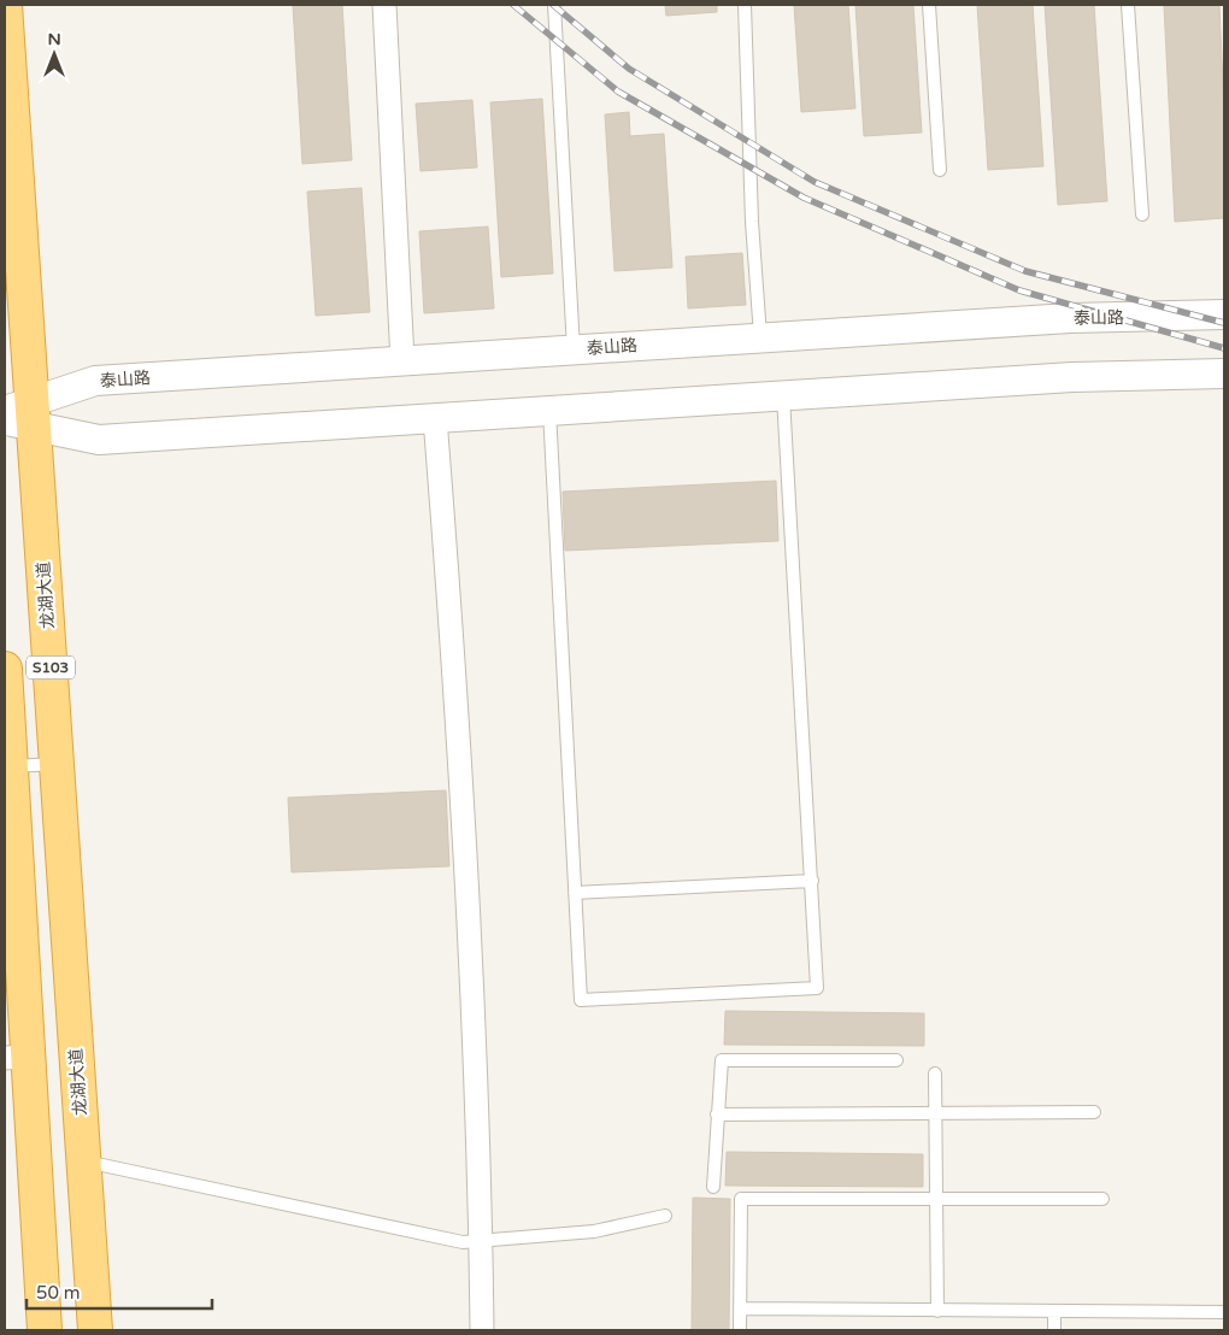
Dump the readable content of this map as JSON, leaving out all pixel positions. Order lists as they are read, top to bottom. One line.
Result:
{"streets":{"highway":["龙湖大道","S103"],"street":["泰山路"]},"crossings":[["泰山路","龙湖大道"]],"scale_bar":"50 m","north":"top"}
